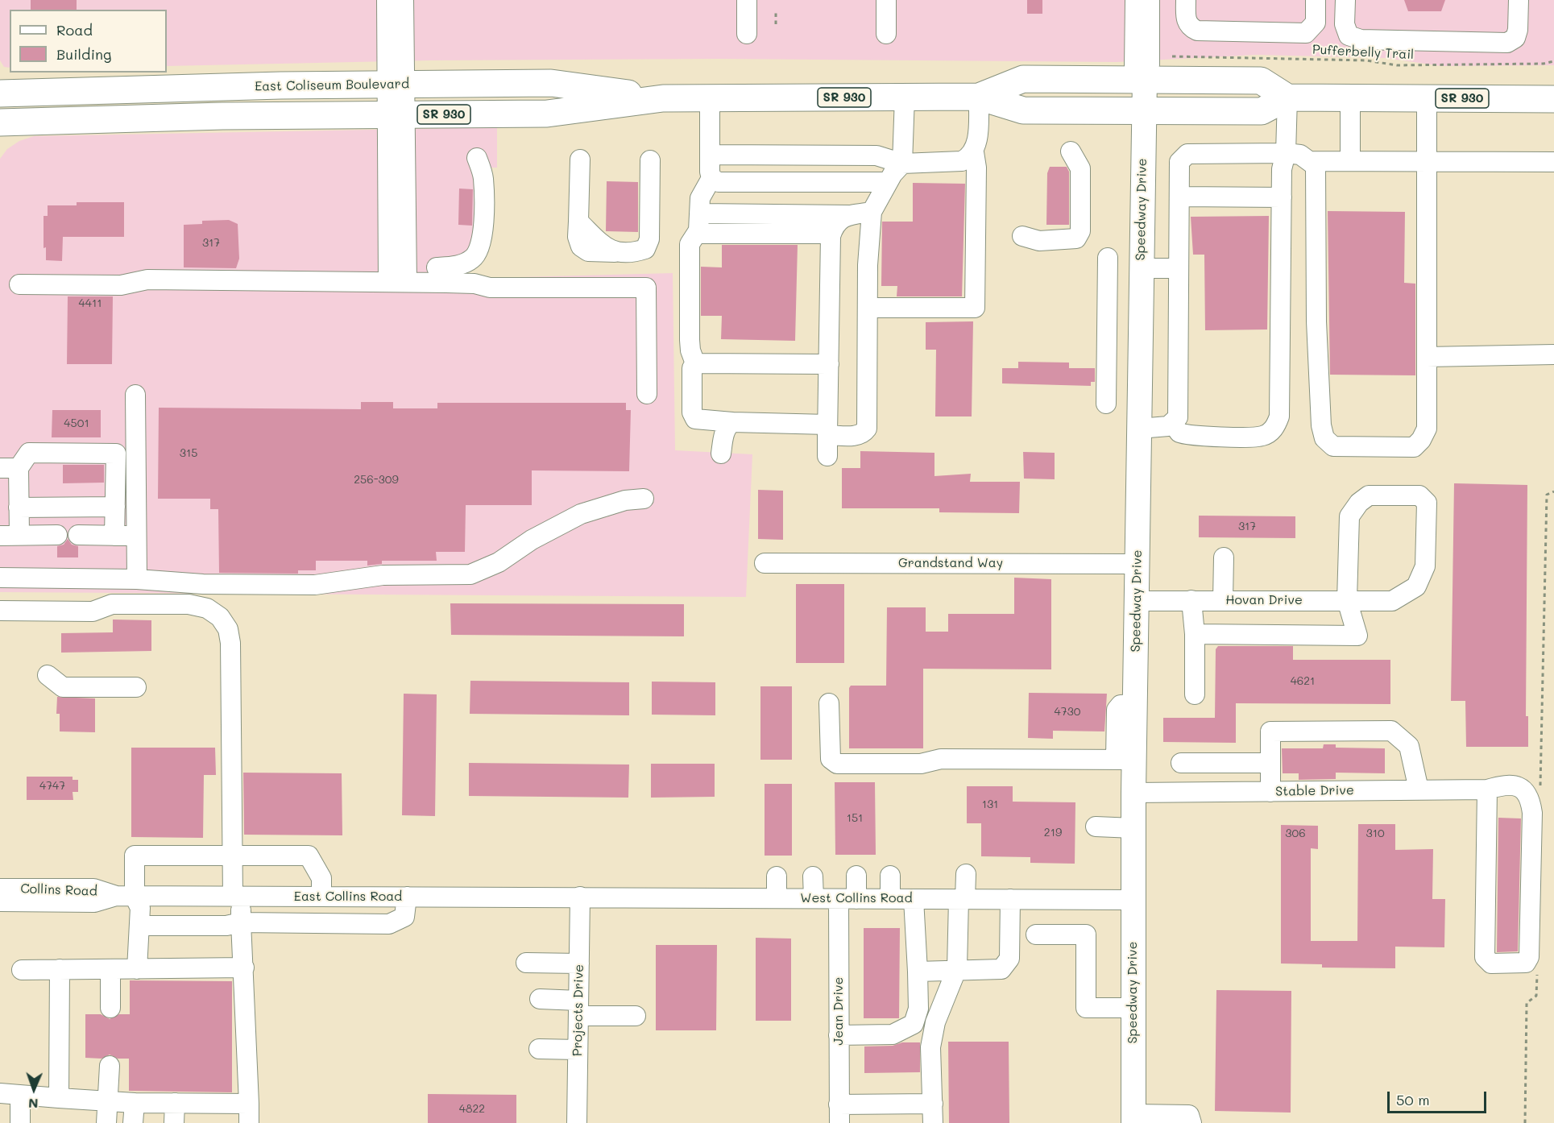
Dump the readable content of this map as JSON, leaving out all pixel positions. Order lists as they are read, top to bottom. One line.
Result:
{"streets":{"highway":["East Coliseum Boulevard","SR 930"],"main road":["Speedway Drive"],"street":["Grandstand Way","Hovan Drive","Stable Drive","Collins Road","East Collins Road","West Collins Road","Projects Drive","Jean Drive"],"path":["Pufferbelly Trail"]},"crossings":[["East Coliseum Boulevard","SR 930"],["East Coliseum Boulevard","Speedway Drive"],["SR 930","Speedway Drive"],["Speedway Drive","Grandstand Way"],["Speedway Drive","Hovan Drive"],["Speedway Drive","Stable Drive"],["Speedway Drive","West Collins Road"],["Collins Road","East Collins Road"],["East Collins Road","West Collins Road"],["East Collins Road","Projects Drive"],["West Collins Road","Projects Drive"],["West Collins Road","Jean Drive"]],"house_numbers":["317","4411","4501","315","256-309","317","4621","4730","4747","131","151","219","306","310","4822"],"legend":["Road","Building"],"scale_bar":"50 m","north":"bottom"}
